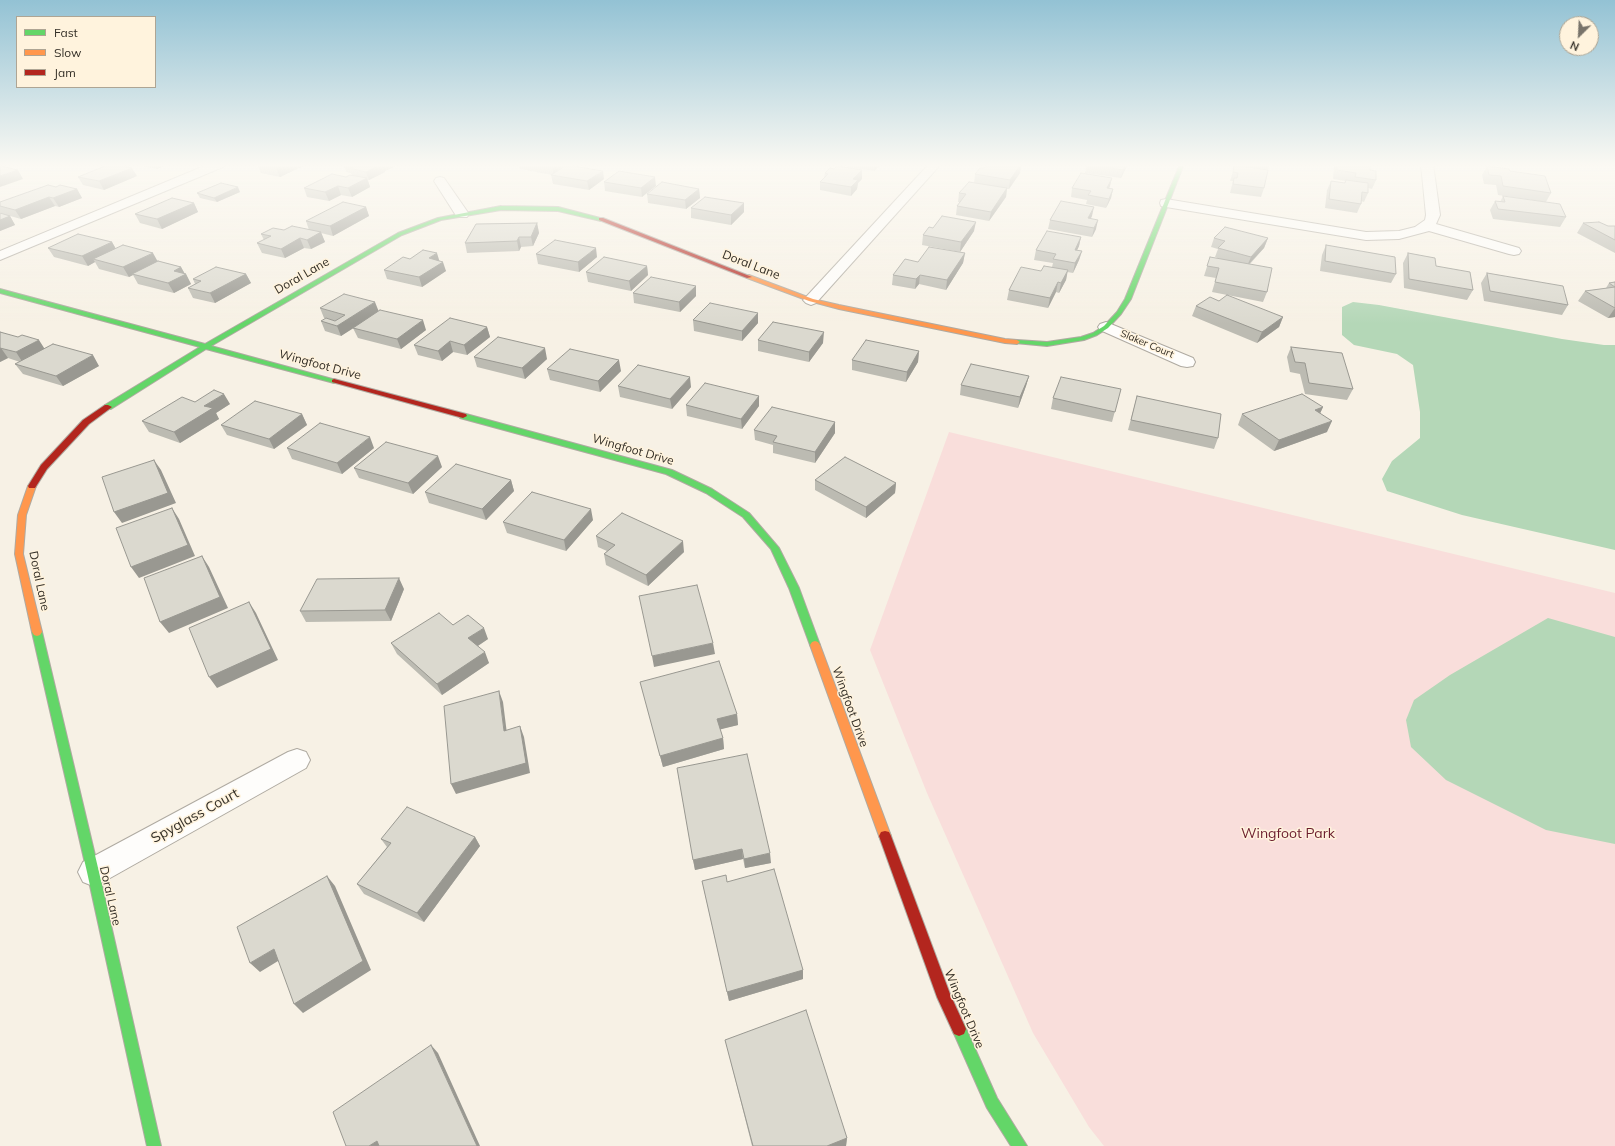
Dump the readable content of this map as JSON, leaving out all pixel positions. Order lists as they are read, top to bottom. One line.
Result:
{"streets":{"street":["Doral Lane","Slaker Court","Wingfoot Drive","Spyglass Court"]},"crossings":[["Doral Lane","Slaker Court"],["Doral Lane","Wingfoot Drive"],["Doral Lane","Spyglass Court"]],"parks":["Wingfoot Park"],"legend":["Fast","Slow","Jam"],"north":"bottom left"}
